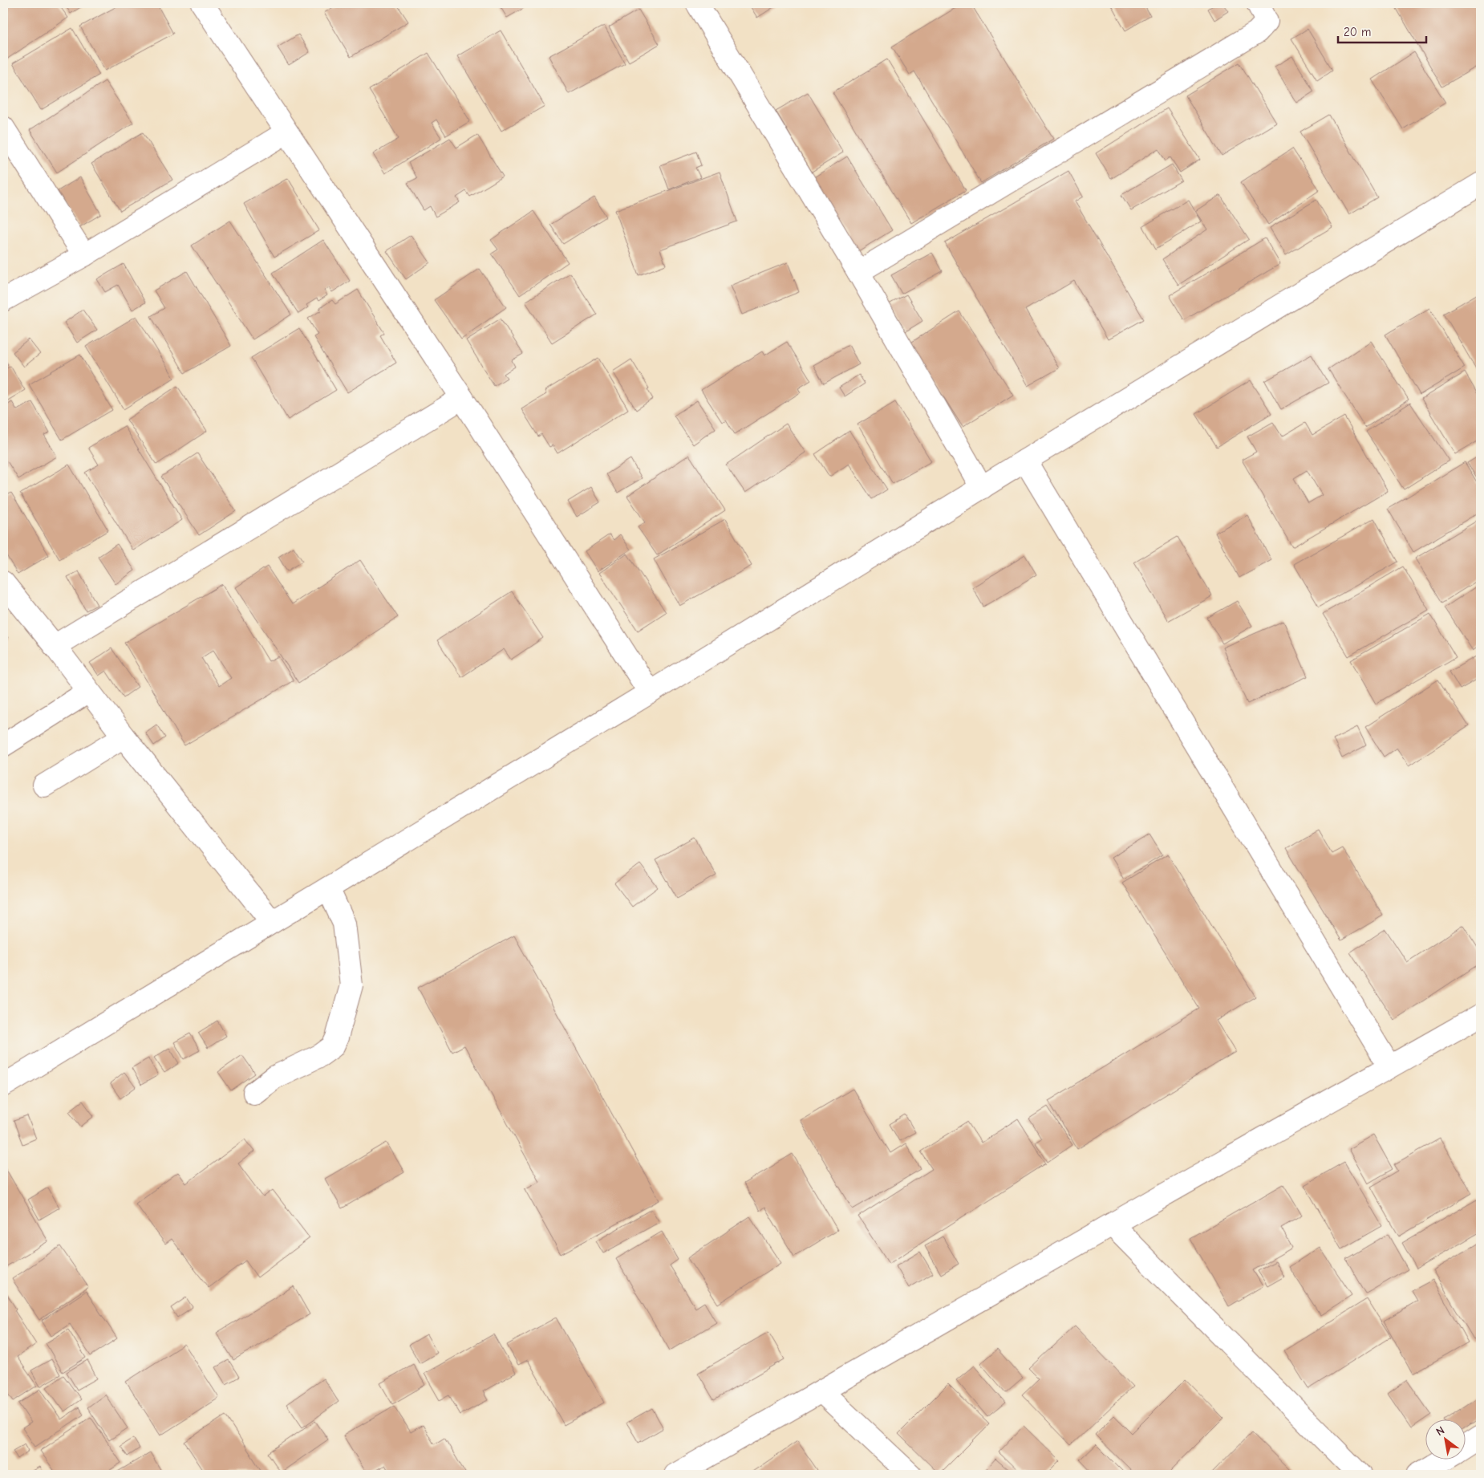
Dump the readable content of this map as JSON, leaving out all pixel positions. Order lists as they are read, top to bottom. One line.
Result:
{"scale_bar":"20 m","north":"top left"}
